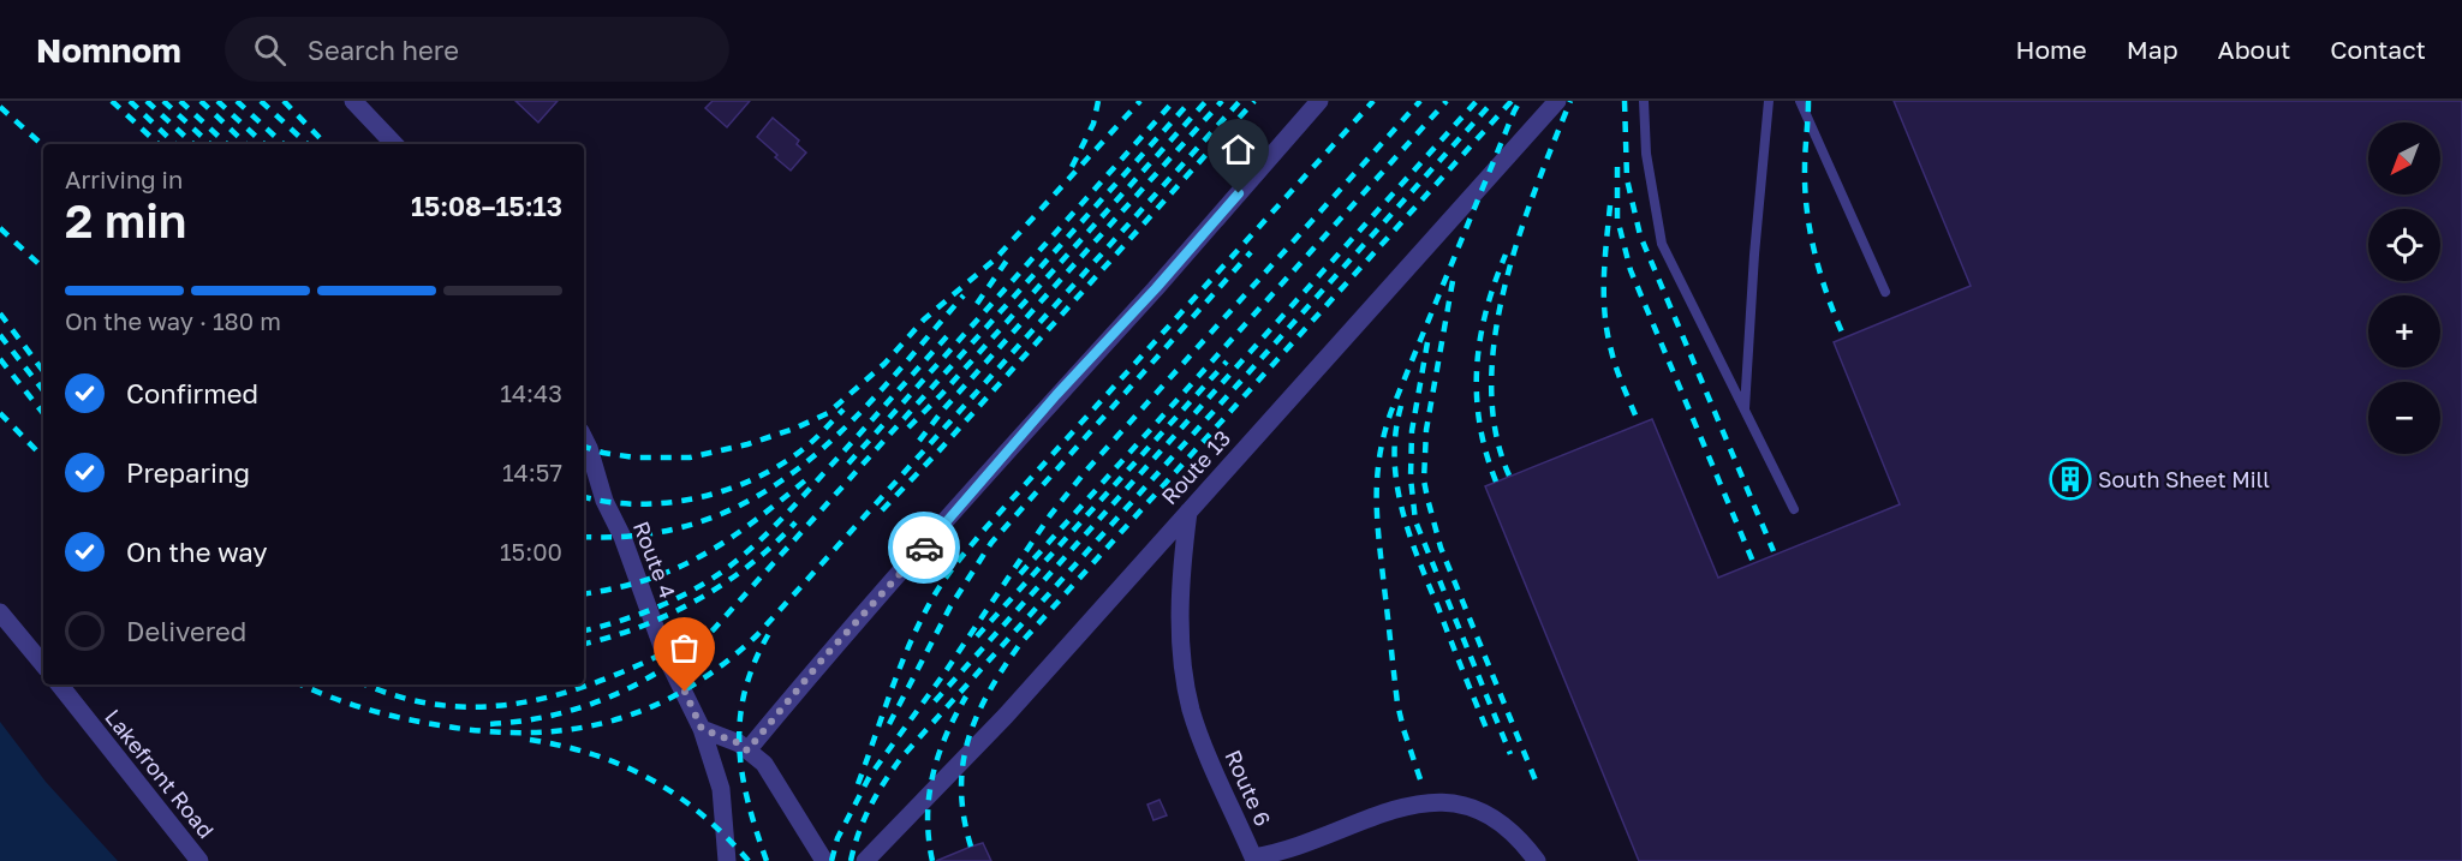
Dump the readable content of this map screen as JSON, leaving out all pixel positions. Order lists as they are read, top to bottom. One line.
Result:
{"streets":{"street":["Route 13","Route 4","Lakefront Road","Route 6"]},"crossings":[["Route 13","Route 6"]],"places":{"building":["South Sheet Mill"]},"north":"bottom left","page":{"header":"Nomnom","search":"Search here","nav":["Home","Map","About","Contact"],"map_buttons":["+","−"],"heading":["2 min","Arriving in","15:08–15:13"],"bar":"On the way · 180 m","list":[["Confirmed","14:43"],["Preparing","14:57"],["On the way","15:00"],"Delivered"]}}
